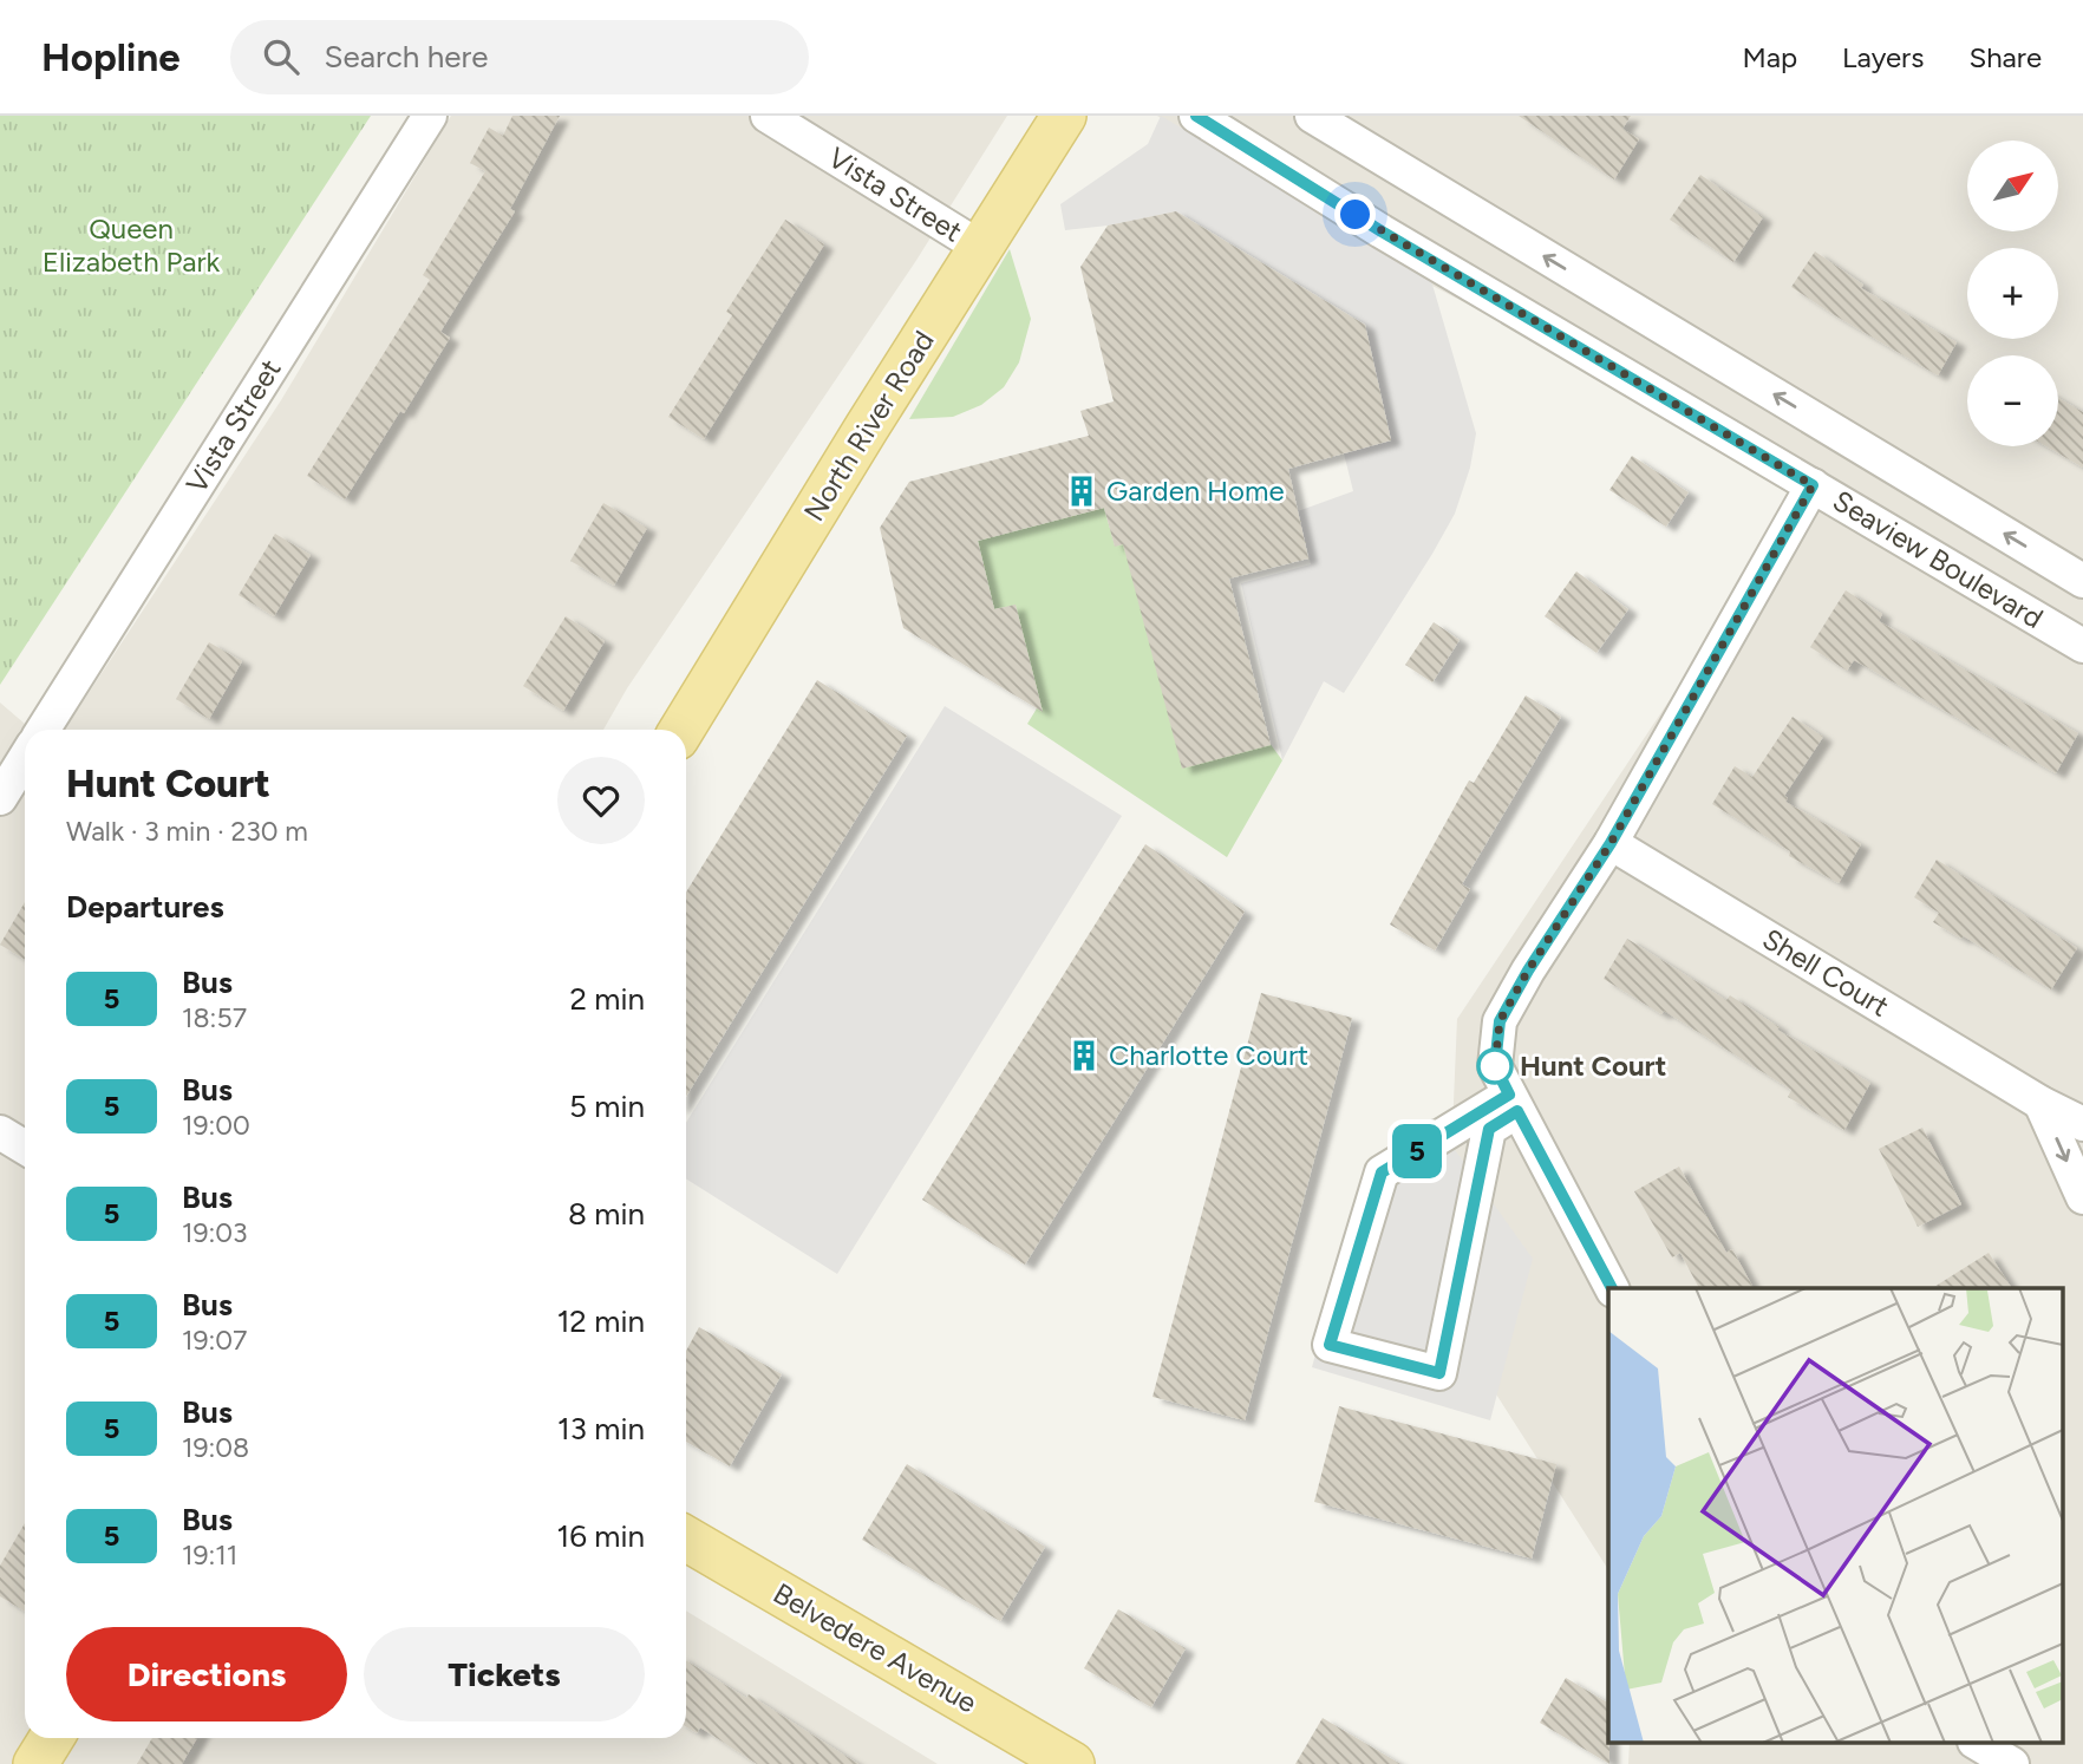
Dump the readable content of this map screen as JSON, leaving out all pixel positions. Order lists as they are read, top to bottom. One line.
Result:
{"streets":{"main road":["North River Road","Belvedere Avenue"],"street":["Vista Street","Seaview Boulevard","Shell Court"]},"crossings":[["Vista Street","North River Road"]],"parks":["Queen Elizabeth Park"],"places":{"building":["Garden Home","Charlotte Court"],"other":["Hunt Court"]},"lines":["bus line 5"],"north":"top right","page":{"header":"Hopline","search":"Search here","nav":["Map","Layers","Share"],"on_map":"5","map_buttons":["+","−"],"heading":[["Hunt Court","Walk · 3 min · 230 m"],"Departures"],"list":[{"mark":"5","name":"Bus","note":"18:57","value":"2 min"},{"mark":"5","name":"Bus","note":"19:00","value":"5 min"},{"mark":"5","name":"Bus","note":"19:03","value":"8 min"},{"mark":"5","name":"Bus","note":"19:07","value":"12 min"},{"mark":"5","name":"Bus","note":"19:08","value":"13 min"},{"mark":"5","name":"Bus","note":"19:11","value":"16 min"}],"buttons":["Directions","Tickets"]}}
